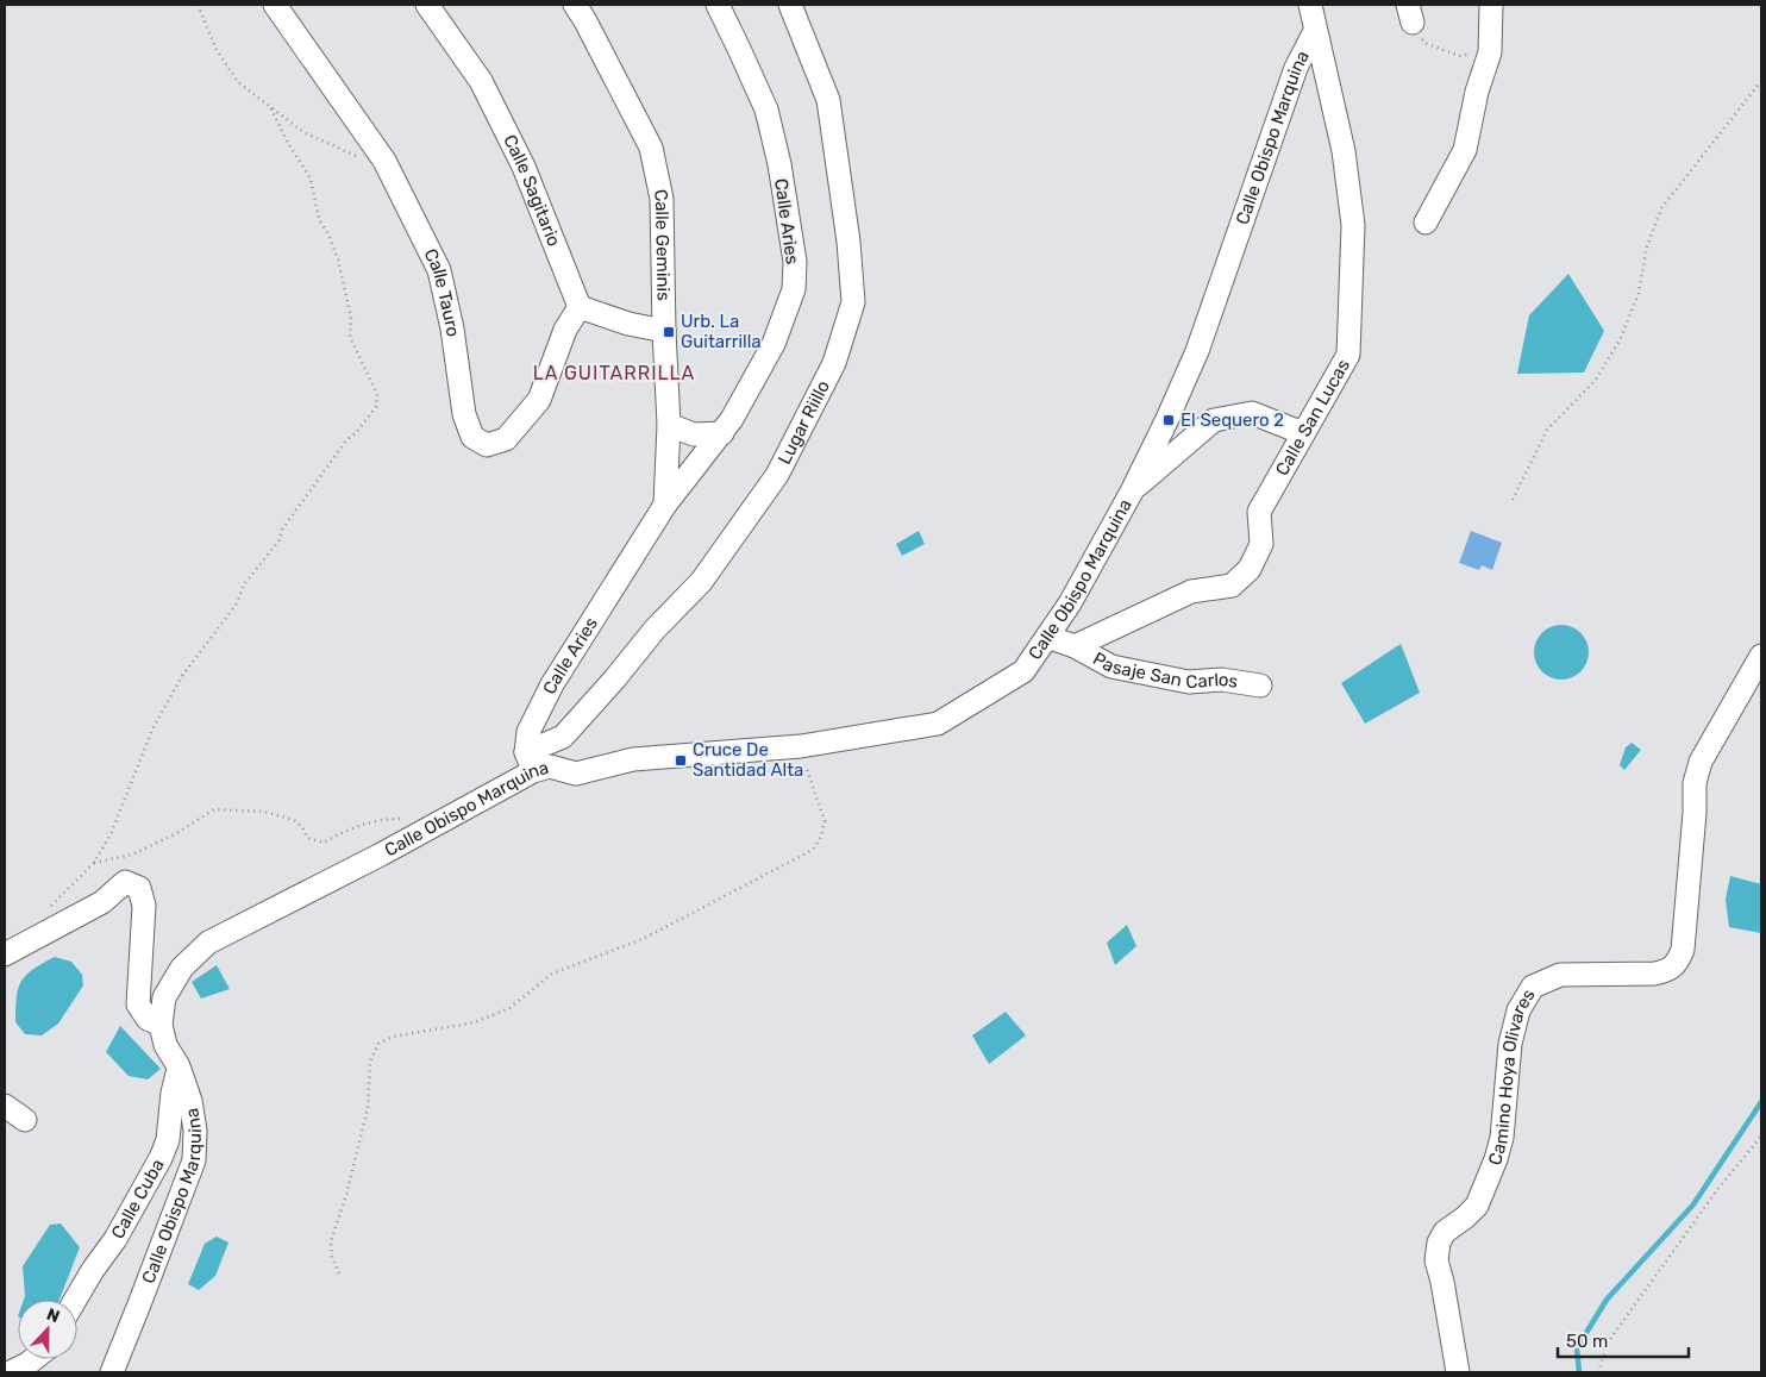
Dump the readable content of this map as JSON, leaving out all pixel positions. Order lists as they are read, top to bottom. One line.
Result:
{"streets":{"street":["Calle Obispo Marquina","Calle Sagitario","Calle Aries","Calle Geminis","Calle Tauro","Calle San Lucas","Lugar Riillo","Pasaje San Carlos","Camino Hoya Olivares","Calle Cuba"]},"crossings":[["Calle Obispo Marquina","Calle Aries"],["Calle Obispo Marquina","Calle San Lucas"],["Calle Obispo Marquina","Lugar Riillo"],["Calle Obispo Marquina","Calle Cuba"],["Calle Sagitario","Calle Tauro"],["Calle Aries","Calle Geminis"],["Calle Aries","Lugar Riillo"],["Calle San Lucas","Pasaje San Carlos"]],"districts":["LA GUITARRILLA"],"places":{"transit":["Urb. La Guitarrilla","El Sequero 2","Cruce De Santidad Alta"]},"scale_bar":"50 m","north":"top"}
